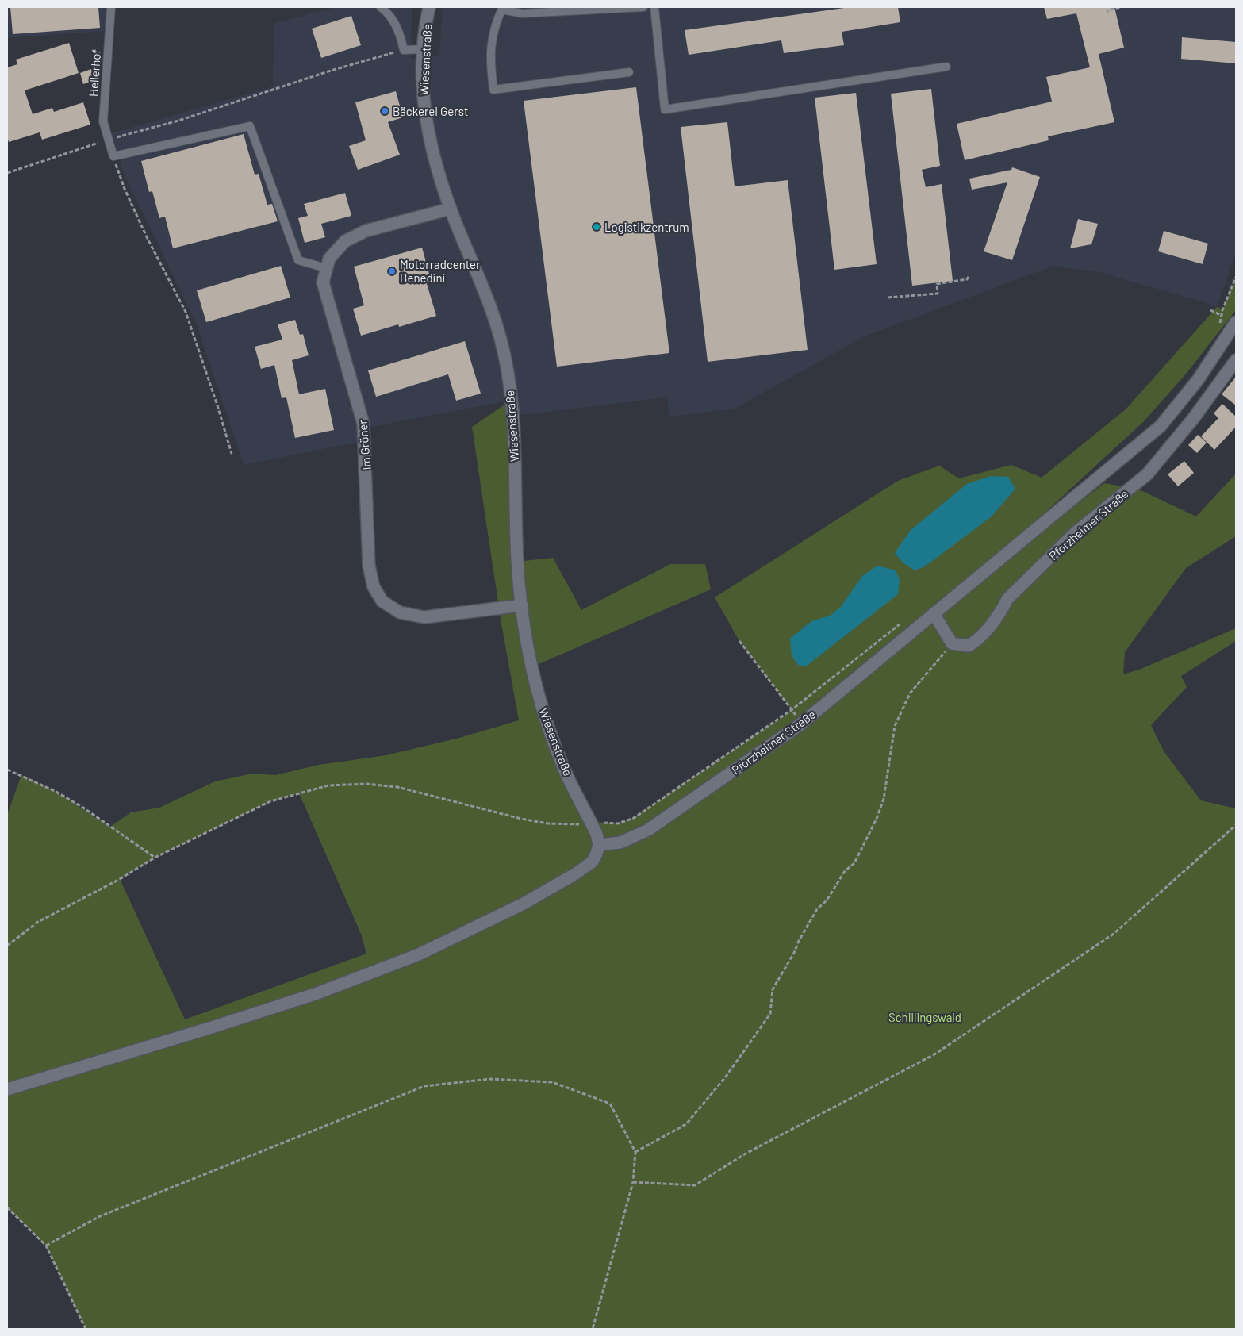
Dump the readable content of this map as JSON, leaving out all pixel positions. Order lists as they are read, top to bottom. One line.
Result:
{"streets":{"street":["Wiesenstraße","Im Gröner","Pforzheimer Straße"],"lane":["Hellerhof"]},"crossings":[["Wiesenstraße","Im Gröner"],["Wiesenstraße","Pforzheimer Straße"]],"parks":["Schillingswald"],"places":["Bäckerei Gerst","Logistikzentrum","Motorradcenter Benedini"]}
